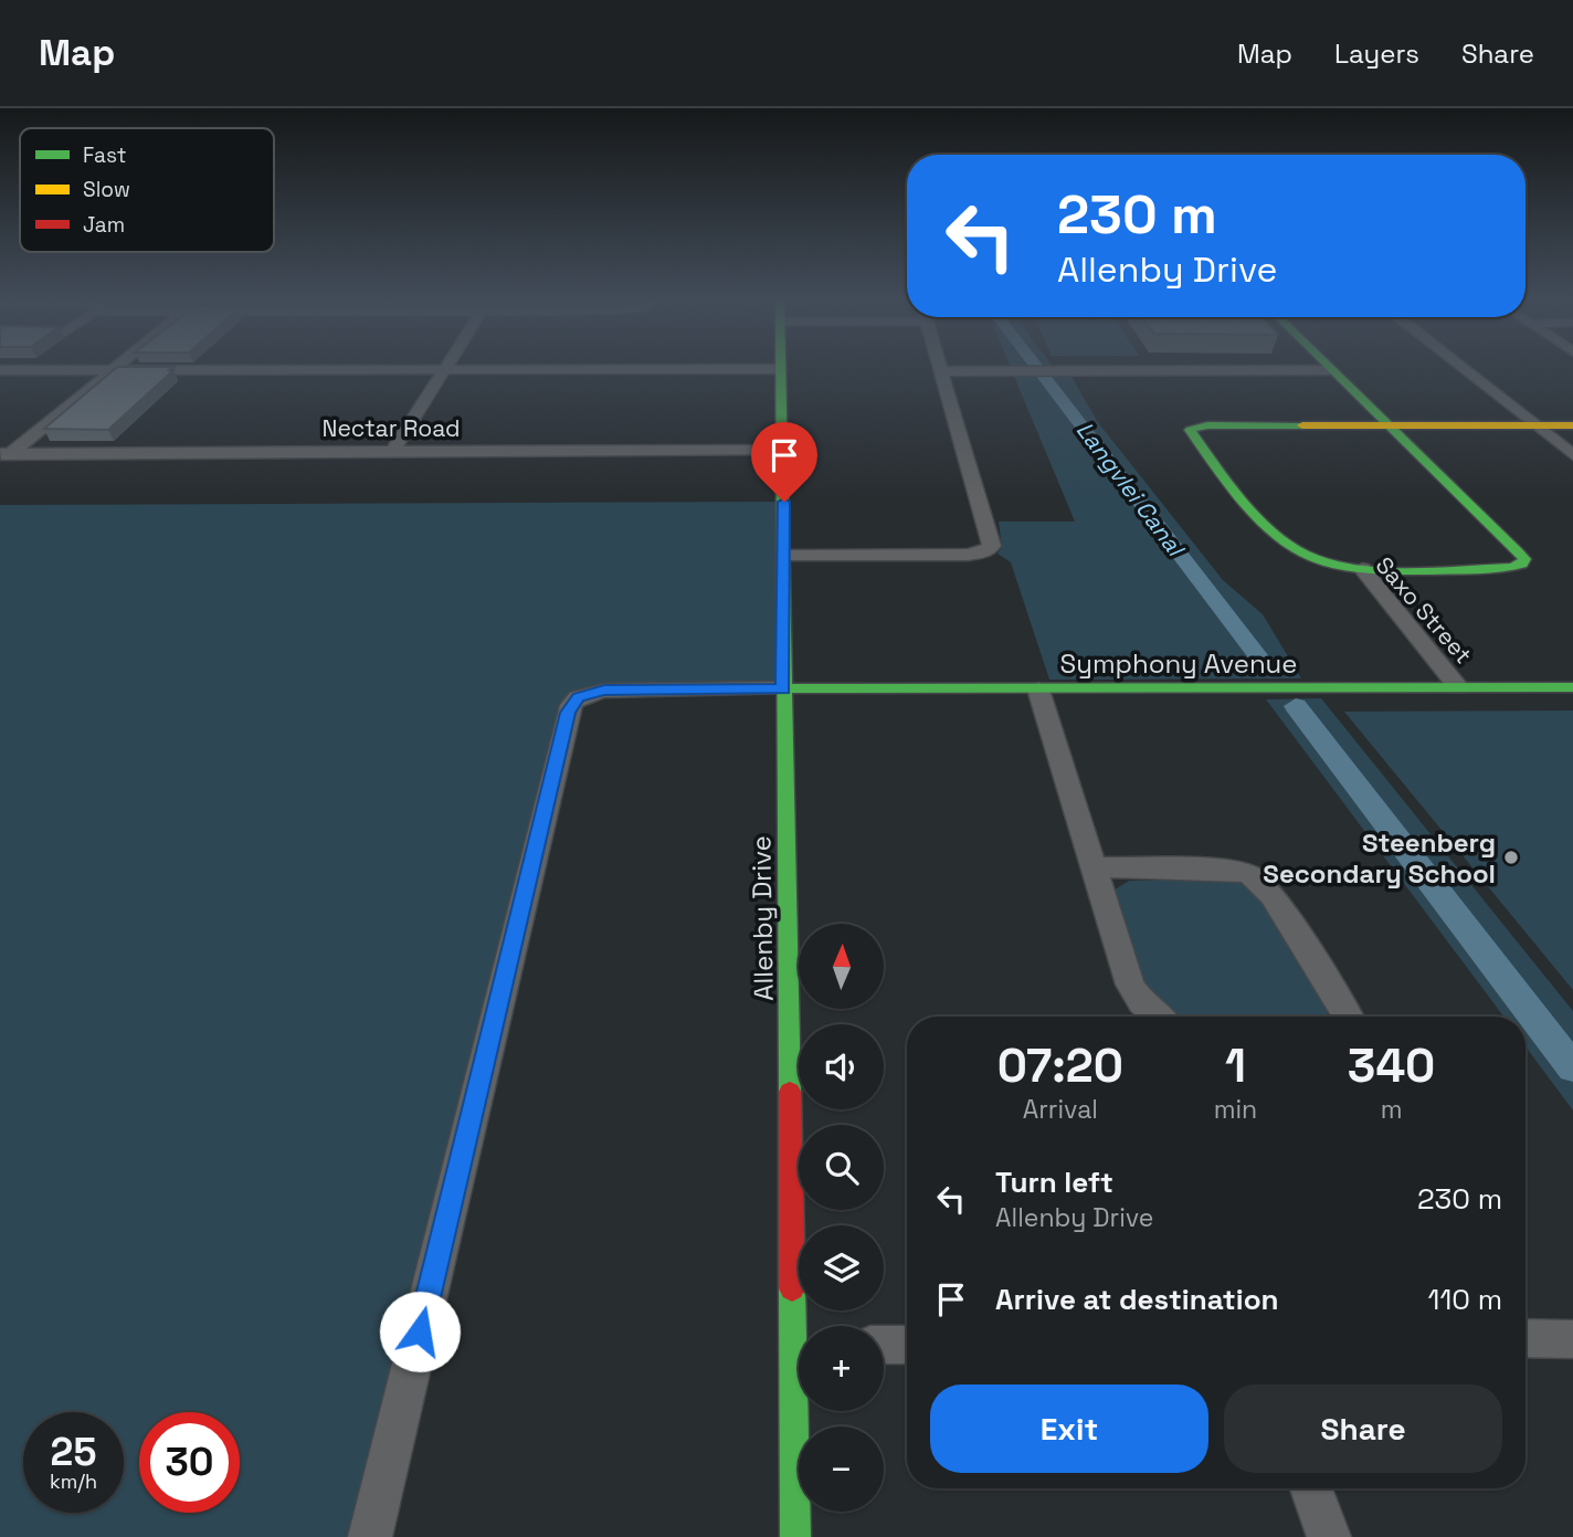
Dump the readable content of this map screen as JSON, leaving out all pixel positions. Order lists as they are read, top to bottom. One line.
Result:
{"streets":{"street":["Nectar Road","Saxo Street","Symphony Avenue","Allenby Drive"]},"crossings":[["Nectar Road","Allenby Drive"],["Saxo Street","Symphony Avenue"],["Symphony Avenue","Allenby Drive"]],"water":["Langvlei Canal"],"places":["Steenberg Secondary School"],"legend":["Fast","Slow","Jam"],"north":"top","page":{"header":"Map","nav":["Map","Layers","Share"],"turn":["230 m","Allenby Drive"],"map_buttons":["+","−"],"eta":["07:20","Arrival","1","min","340","m"],"list":[{"name":"Turn left","note":"Allenby Drive","value":"230 m"},{"name":"Arrive at destination","value":"110 m"}],"buttons":["Exit","Share"],"speed":"25 km/h","limit":"30"}}
